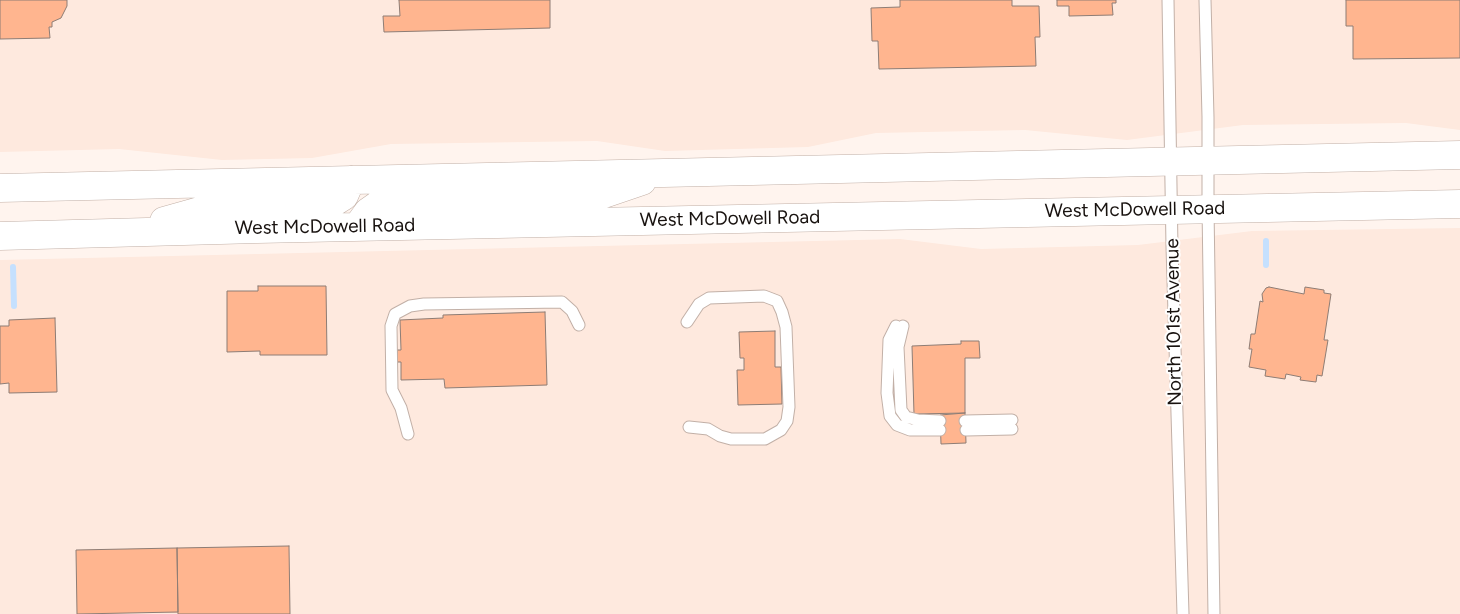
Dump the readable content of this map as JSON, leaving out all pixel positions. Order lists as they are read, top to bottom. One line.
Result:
{"streets":{"main road":["West McDowell Road"],"lane":["North 101st Avenue"]},"crossings":[["West McDowell Road","North 101st Avenue"]]}
